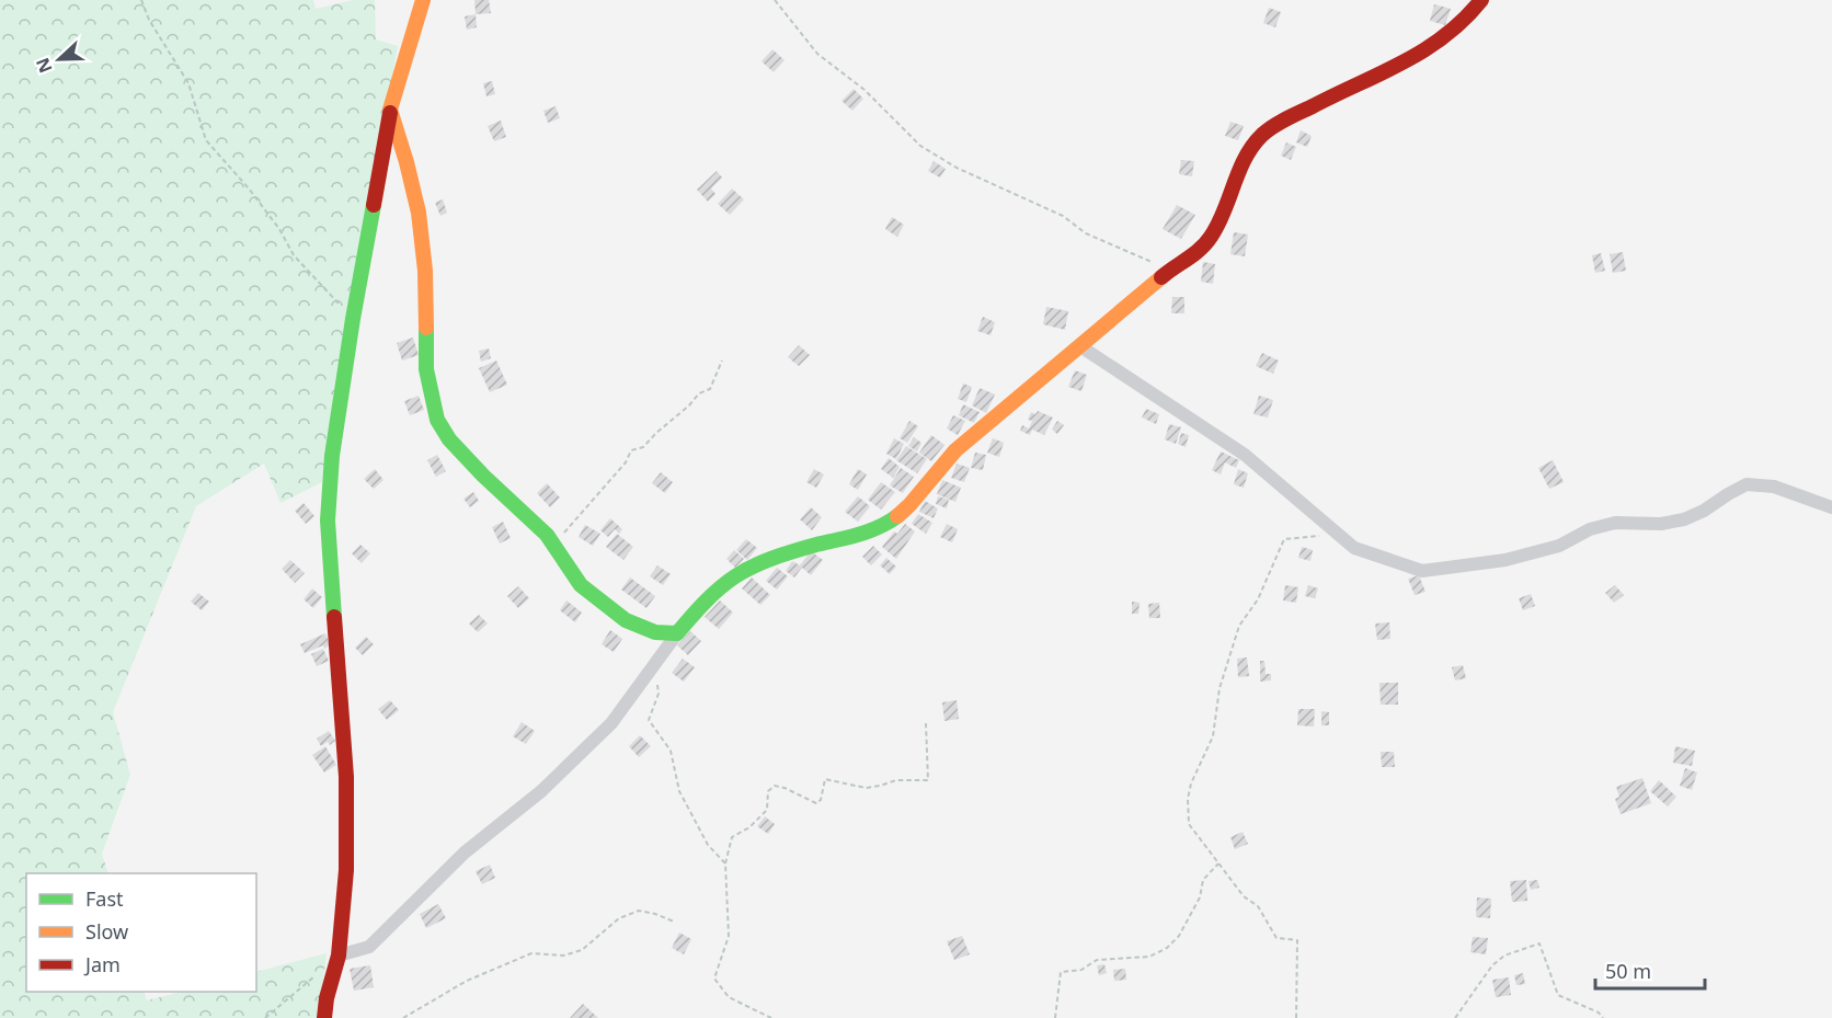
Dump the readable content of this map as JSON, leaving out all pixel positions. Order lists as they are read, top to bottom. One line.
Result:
{"legend":["Fast","Slow","Jam"],"scale_bar":"50 m","north":"left"}
